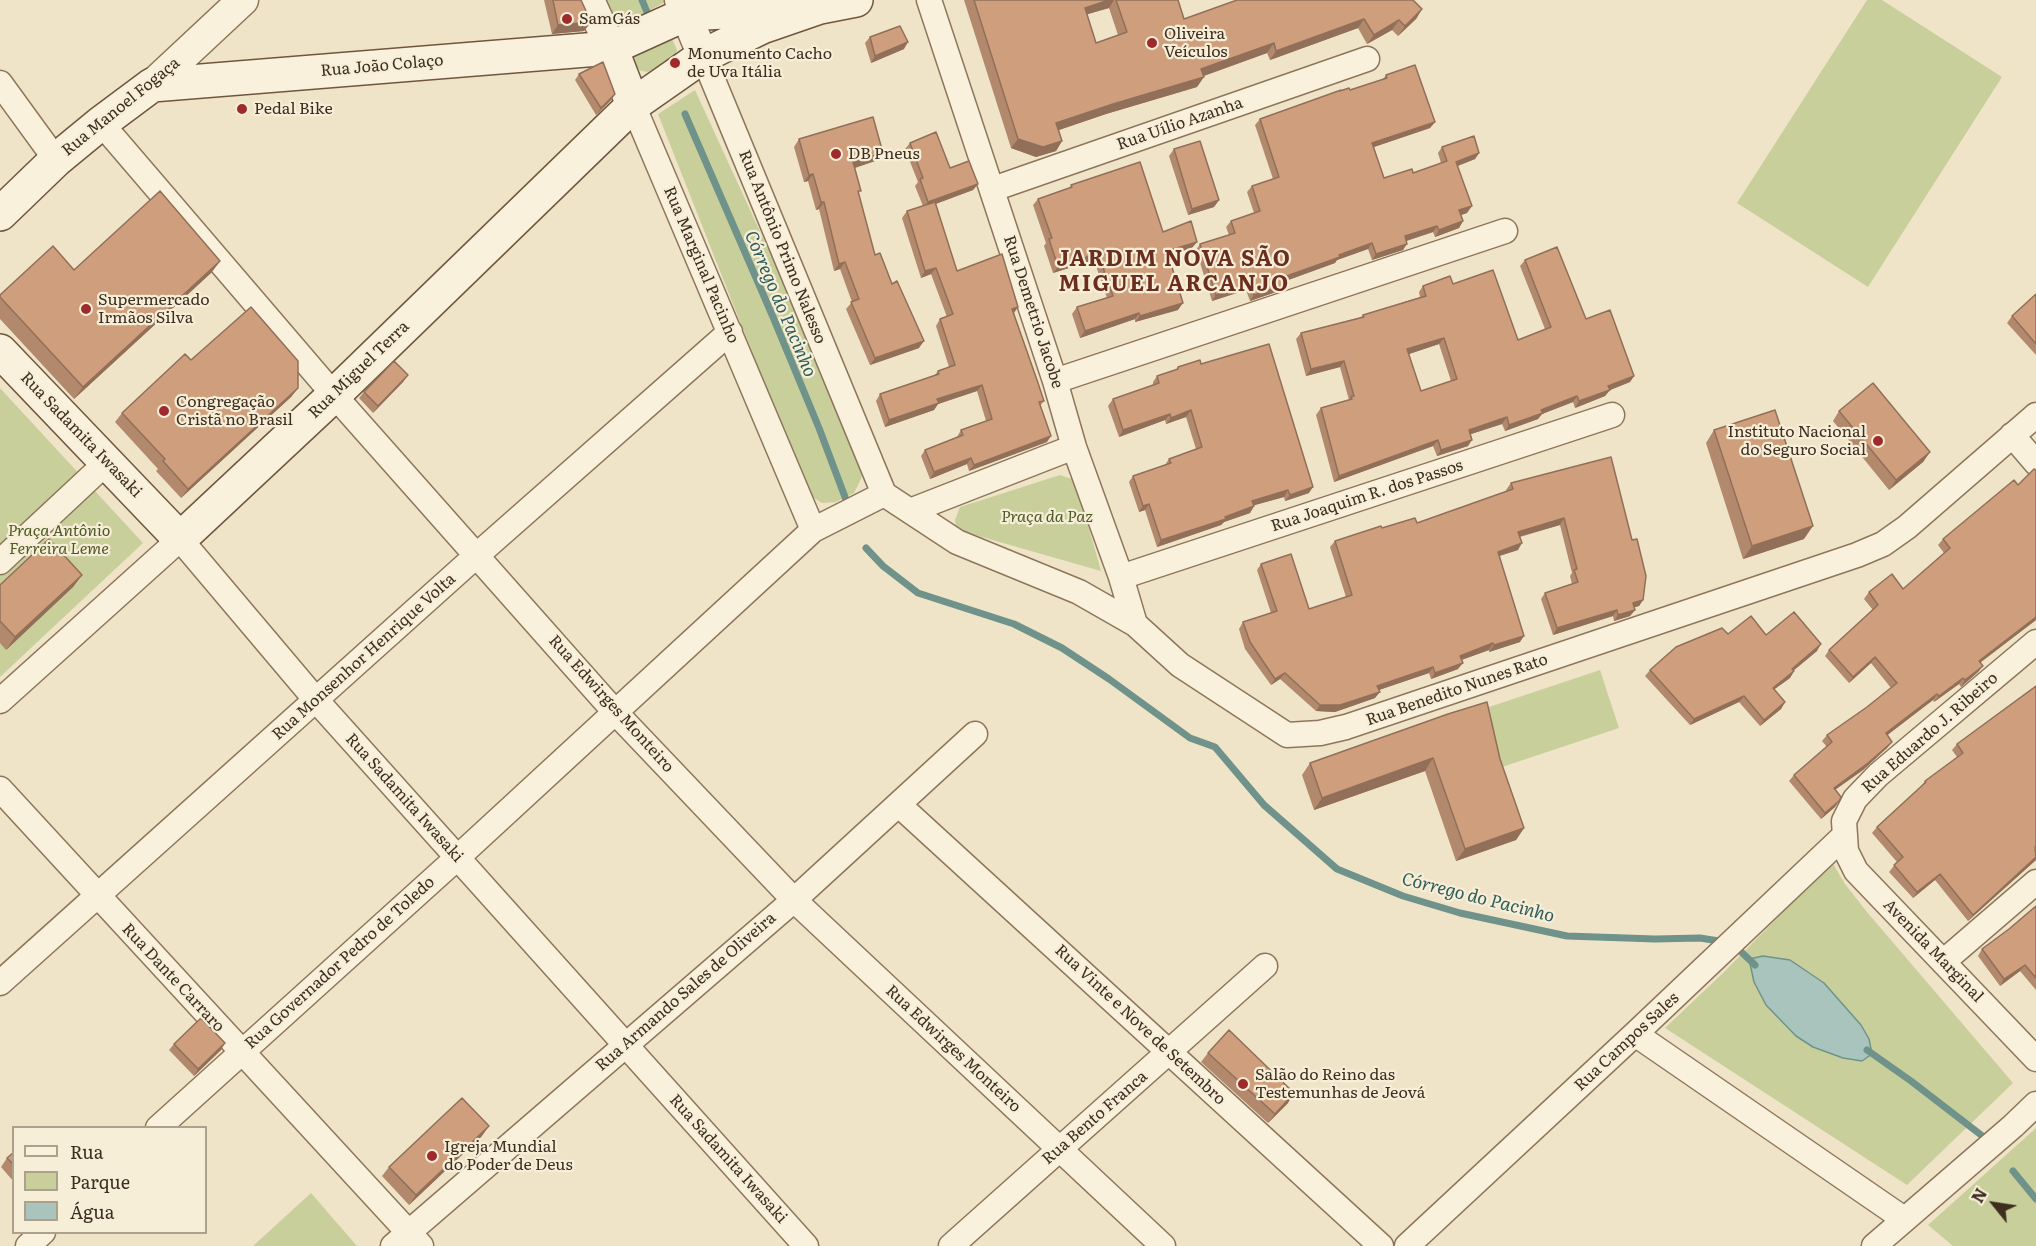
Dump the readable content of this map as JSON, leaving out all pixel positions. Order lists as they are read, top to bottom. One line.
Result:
{"streets":{"main road":["Rua João Colaço","Rua Manoel Fogaça","Rua Marginal Pacinho","Rua Miguel Terra","Rua Sadamita Iwasaki"],"street":["Rua Uílio Azanha","Rua Antônio Primo Nalesso","Rua Demetrio Jacobe","Rua Joaquim R. dos Passos","Rua Monsenhor Henrique Volta","Rua Benedito Nunes Rato","Rua Edwirges Monteiro","Rua Eduardo J. Ribeiro","Avenida Marginal","Rua Governador Pedro de Toledo","Rua Dante Carraro","Rua Armando Sales de Oliveira","Rua Vinte e Nove de Setembro","Rua Campos Sales","Rua Bento Franca"]},"crossings":[["Rua João Colaço","Rua Manoel Fogaça"],["Rua João Colaço","Rua Antônio Primo Nalesso"],["Rua João Colaço","Rua Marginal Pacinho"],["Rua Manoel Fogaça","Rua Edwirges Monteiro"],["Rua Uílio Azanha","Rua Demetrio Jacobe"],["Rua Antônio Primo Nalesso","Rua Miguel Terra"],["Rua Antônio Primo Nalesso","Rua Benedito Nunes Rato"],["Rua Antônio Primo Nalesso","Rua Governador Pedro de Toledo"],["Rua Marginal Pacinho","Rua Miguel Terra"],["Rua Marginal Pacinho","Rua Monsenhor Henrique Volta"],["Rua Marginal Pacinho","Rua Governador Pedro de Toledo"],["Rua Demetrio Jacobe","Rua Joaquim R. dos Passos"],["Rua Demetrio Jacobe","Rua Benedito Nunes Rato"],["Rua Miguel Terra","Rua Sadamita Iwasaki"],["Rua Miguel Terra","Rua Edwirges Monteiro"],["Rua Sadamita Iwasaki","Rua Monsenhor Henrique Volta"],["Rua Sadamita Iwasaki","Rua Governador Pedro de Toledo"],["Rua Sadamita Iwasaki","Rua Armando Sales de Oliveira"],["Rua Monsenhor Henrique Volta","Rua Edwirges Monteiro"],["Rua Monsenhor Henrique Volta","Rua Dante Carraro"],["Rua Benedito Nunes Rato","Rua Governador Pedro de Toledo"],["Rua Edwirges Monteiro","Rua Governador Pedro de Toledo"],["Rua Edwirges Monteiro","Rua Armando Sales de Oliveira"],["Rua Edwirges Monteiro","Rua Bento Franca"],["Rua Eduardo J. Ribeiro","Avenida Marginal"],["Rua Eduardo J. Ribeiro","Rua Campos Sales"],["Avenida Marginal","Rua Campos Sales"],["Rua Governador Pedro de Toledo","Rua Dante Carraro"],["Rua Dante Carraro","Rua Armando Sales de Oliveira"],["Rua Armando Sales de Oliveira","Rua Vinte e Nove de Setembro"],["Rua Vinte e Nove de Setembro","Rua Bento Franca"]],"districts":["JARDIM NOVA SÃO MIGUEL ARCANJO"],"water":["Córrego do Pacinho"],"parks":["Praça da Paz","Praça Antônio Ferreira Leme"],"places":["SamGás","Oliveira Veículos","Monumento Cacho de Uva Itália","Pedal Bike","DB Pneus","Supermercado Irmãos Silva","Congregação Cristã no Brasil","Instituto Nacional do Seguro Social","Salão do Reino das Testemunhas de Jeová","Igreja Mundial do Poder de Deus"],"legend":["Rua","Parque","Água"],"north":"top left"}
